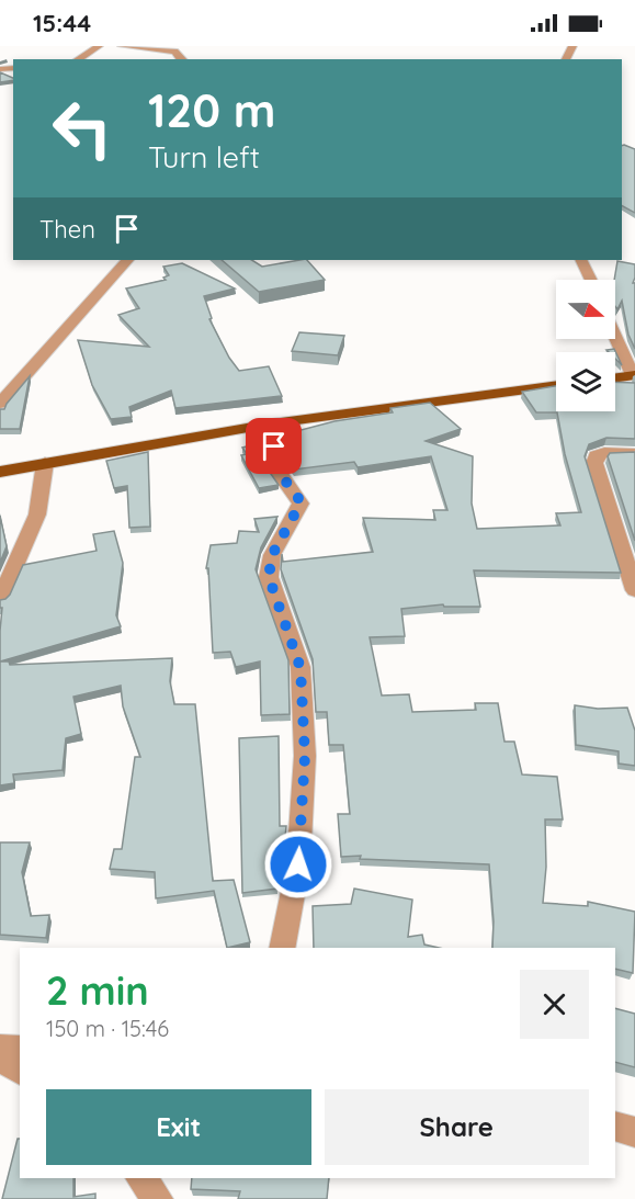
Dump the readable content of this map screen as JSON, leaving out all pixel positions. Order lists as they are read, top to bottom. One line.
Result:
{"north":"right","page":{"status":"15:44","turn":["120 m","Turn left"],"then":"Then","heading":["2 min","150 m · 15:46"],"buttons":["Exit","Share"]}}
